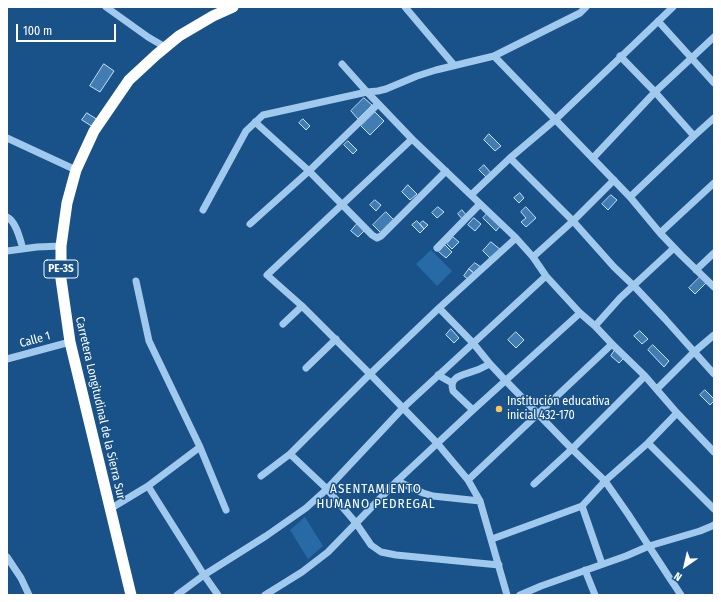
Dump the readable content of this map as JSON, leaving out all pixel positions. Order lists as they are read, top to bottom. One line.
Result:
{"streets":{"highway":["PE-3S","Carretera Longitudinal de la Sierra Sur"],"street":["Calle 1"]},"crossings":[["Calle 1","Carretera Longitudinal de la Sierra Sur"]],"districts":["ASENTAMIENTO HUMANO PEDREGAL"],"places":["Institución educativa inicial 432-170"],"scale_bar":"100 m","north":"bottom left"}
